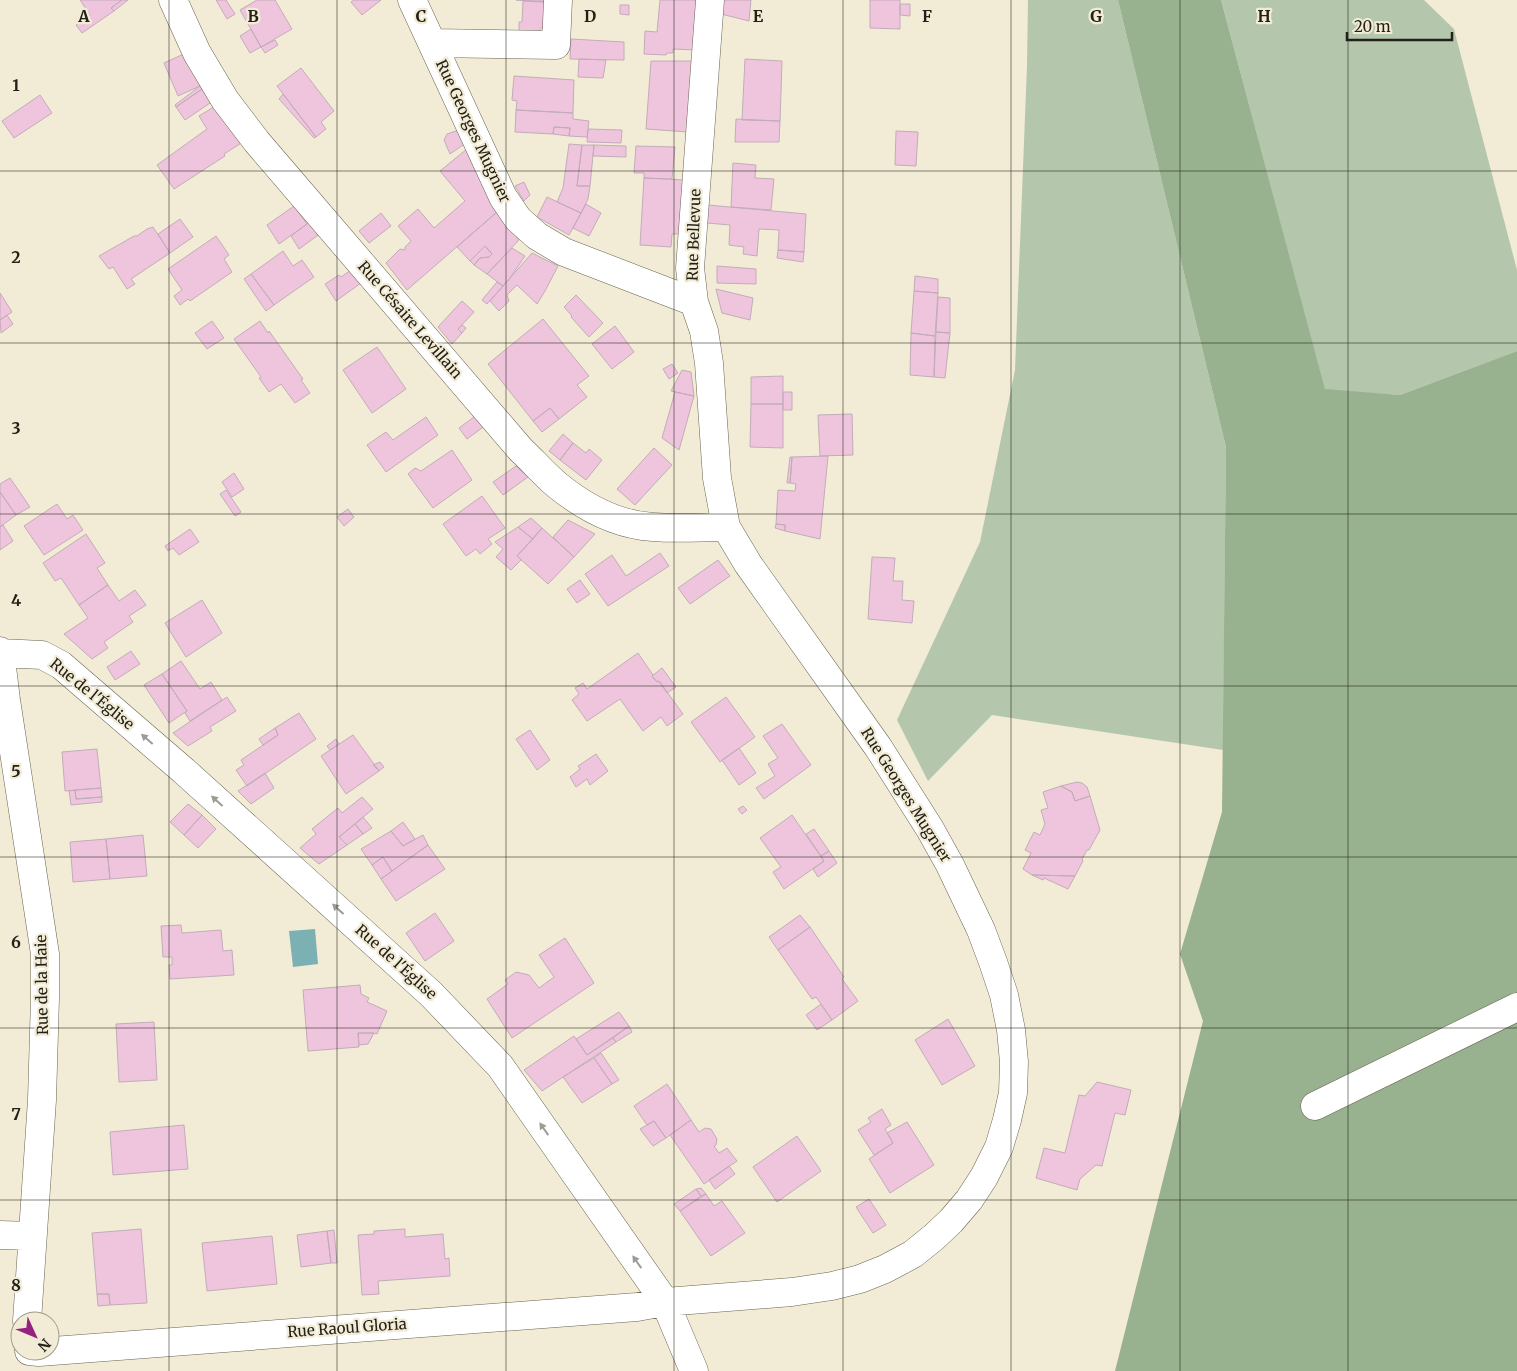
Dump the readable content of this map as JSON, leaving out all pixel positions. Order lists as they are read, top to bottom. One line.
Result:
{"streets":{"street":["Rue Georges Mugnier","Rue Bellevue","Rue Césaire Levillain","Rue de l'Église","Rue de la Haie","Rue Raoul Gloria"]},"crossings":[["Rue Georges Mugnier","Rue Bellevue"],["Rue Georges Mugnier","Rue Césaire Levillain"],["Rue Georges Mugnier","Rue de l'Église"],["Rue Georges Mugnier","Rue Raoul Gloria"],["Rue Bellevue","Rue Césaire Levillain"],["Rue de l'Église","Rue de la Haie"],["Rue de l'Église","Rue Raoul Gloria"]],"one_way":["Rue de l'Église"],"scale_bar":"20 m","north":"bottom right","grid":{"columns":["A","B","C","D","E","F","G","H"],"rows":["1","2","3","4","5","6","7","8"]}}
